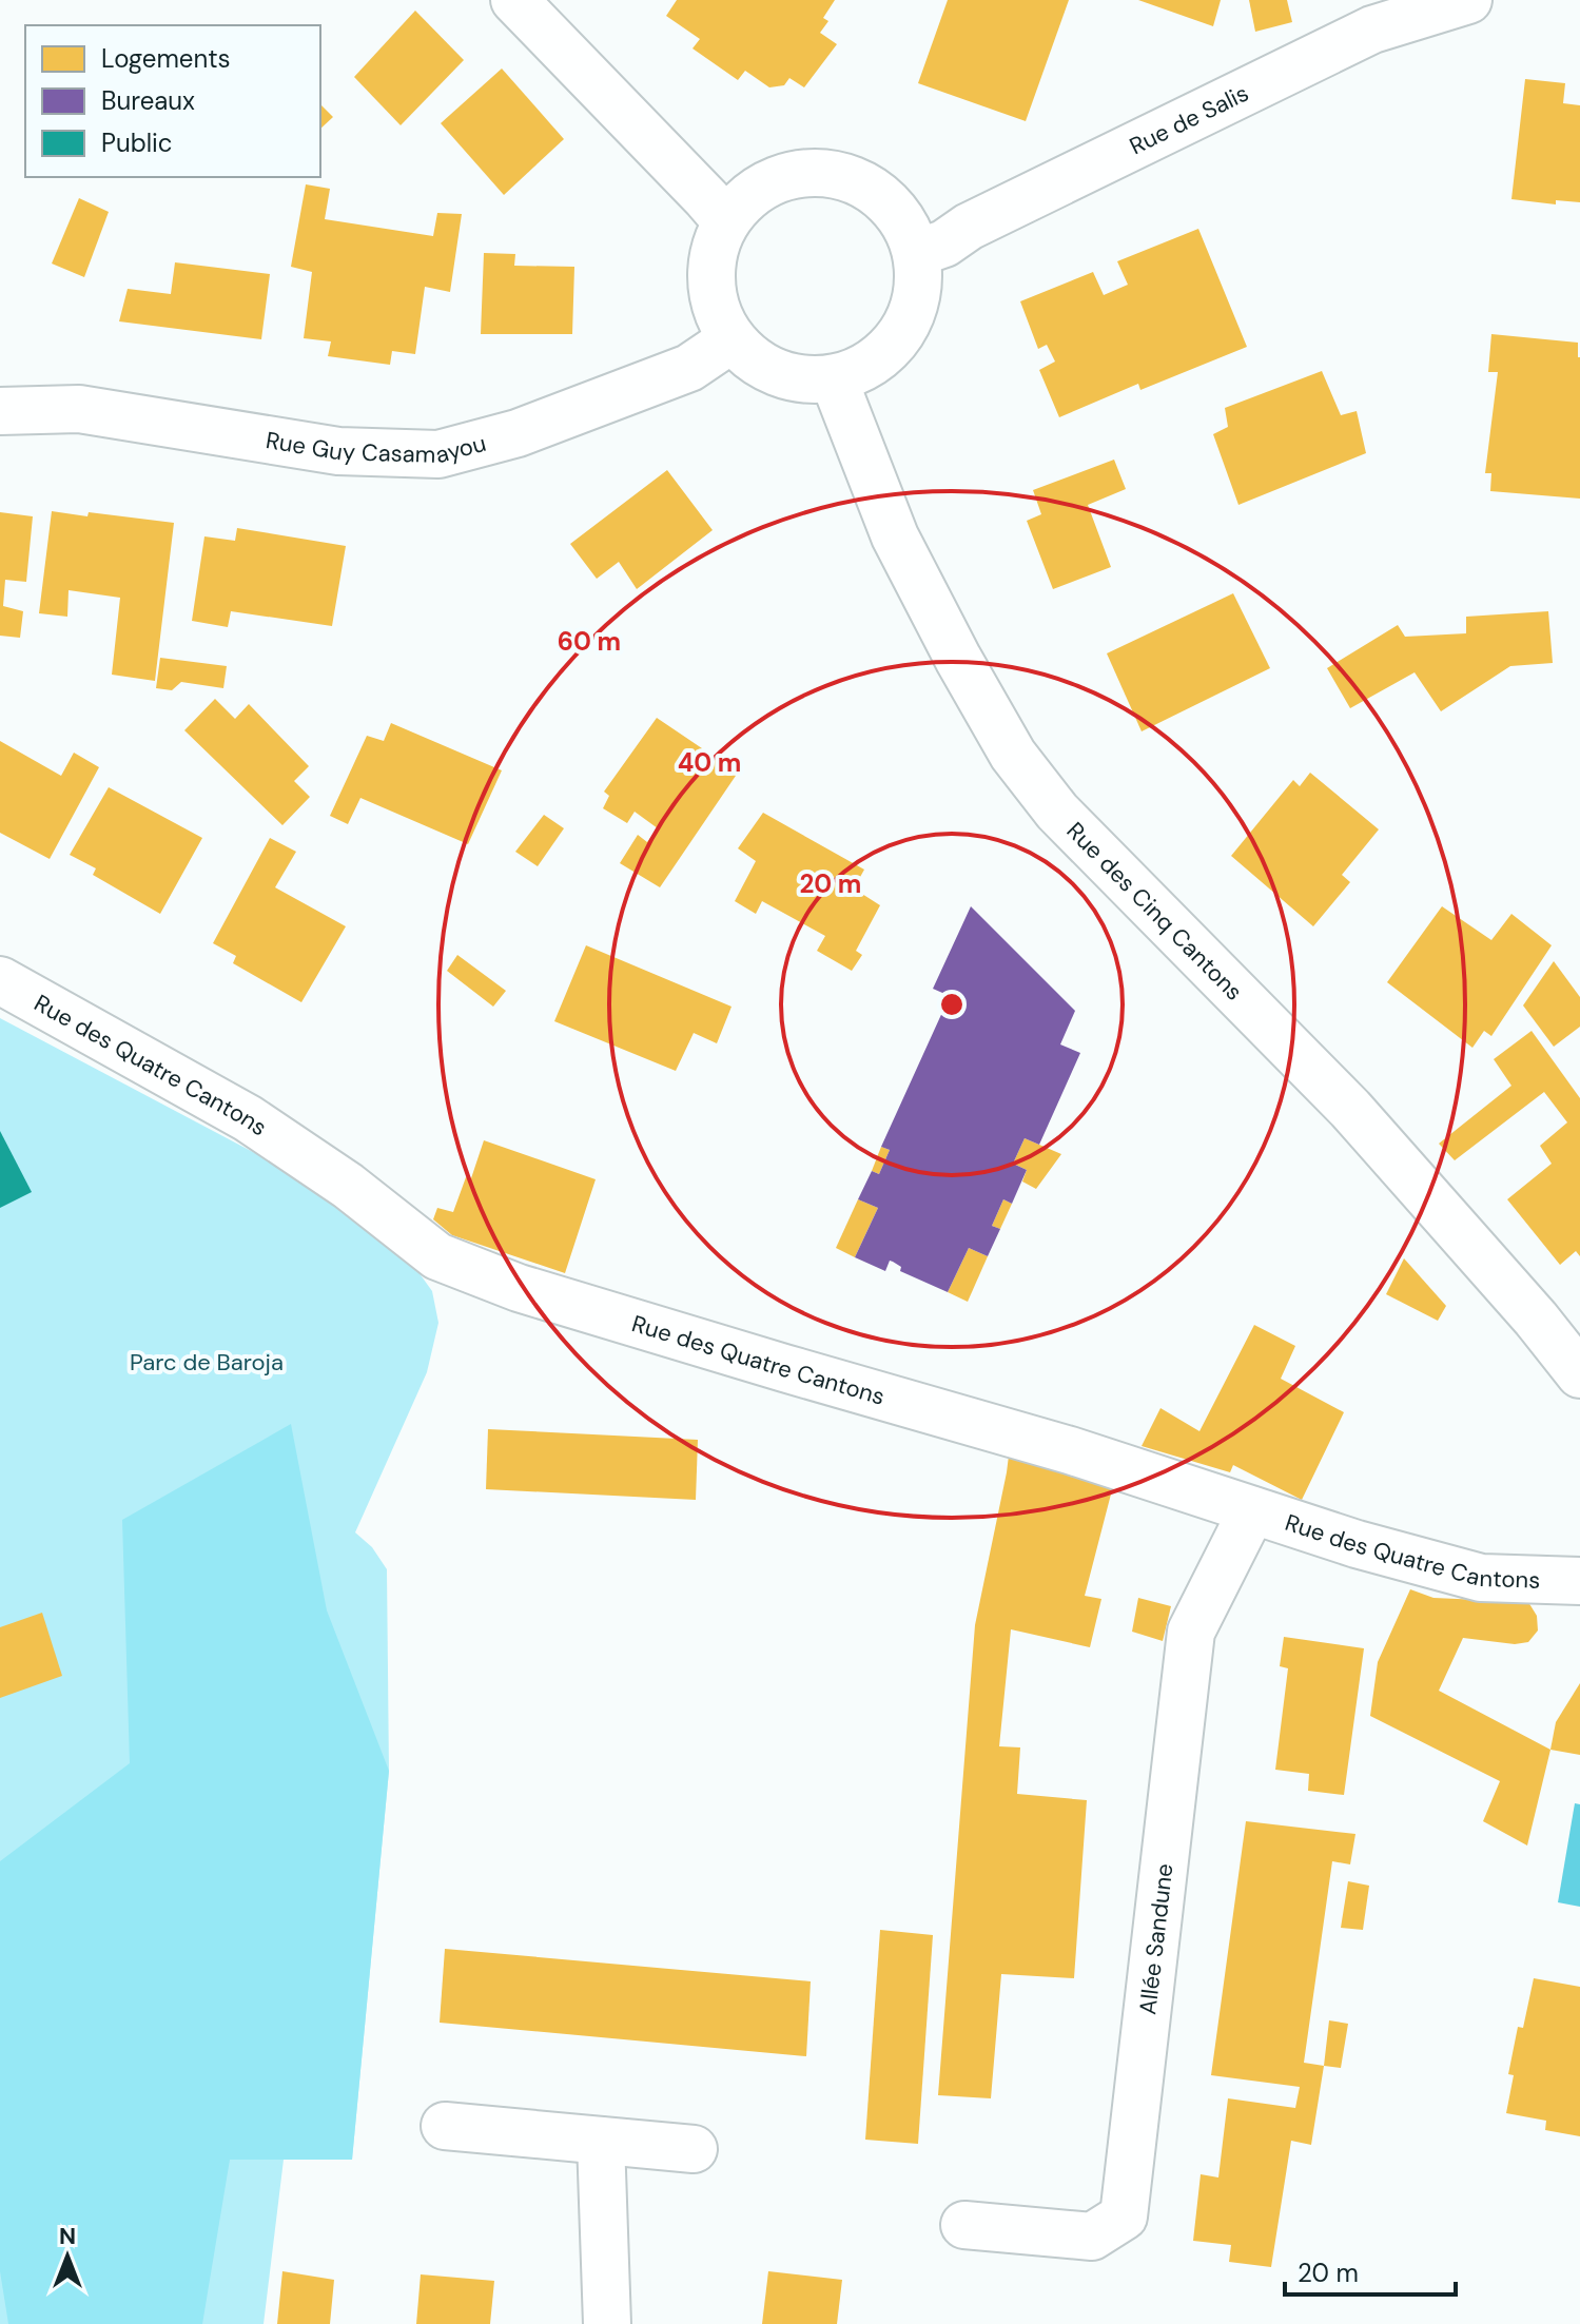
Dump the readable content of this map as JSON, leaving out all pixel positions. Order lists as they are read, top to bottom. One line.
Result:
{"streets":{"street":["Rue de Salis","Rue Guy Casamayou","Rue des Cinq Cantons","Rue des Quatre Cantons","Allée Sandune"]},"crossings":[["Rue de Salis","Rue Guy Casamayou"],["Rue de Salis","Rue des Cinq Cantons"],["Rue Guy Casamayou","Rue des Cinq Cantons"],["Rue des Quatre Cantons","Allée Sandune"]],"parks":["Parc de Baroja"],"legend":["Logements","Bureaux","Public"],"scale_bar":"20 m","north":"top","rings":["60 m","40 m","20 m"]}
